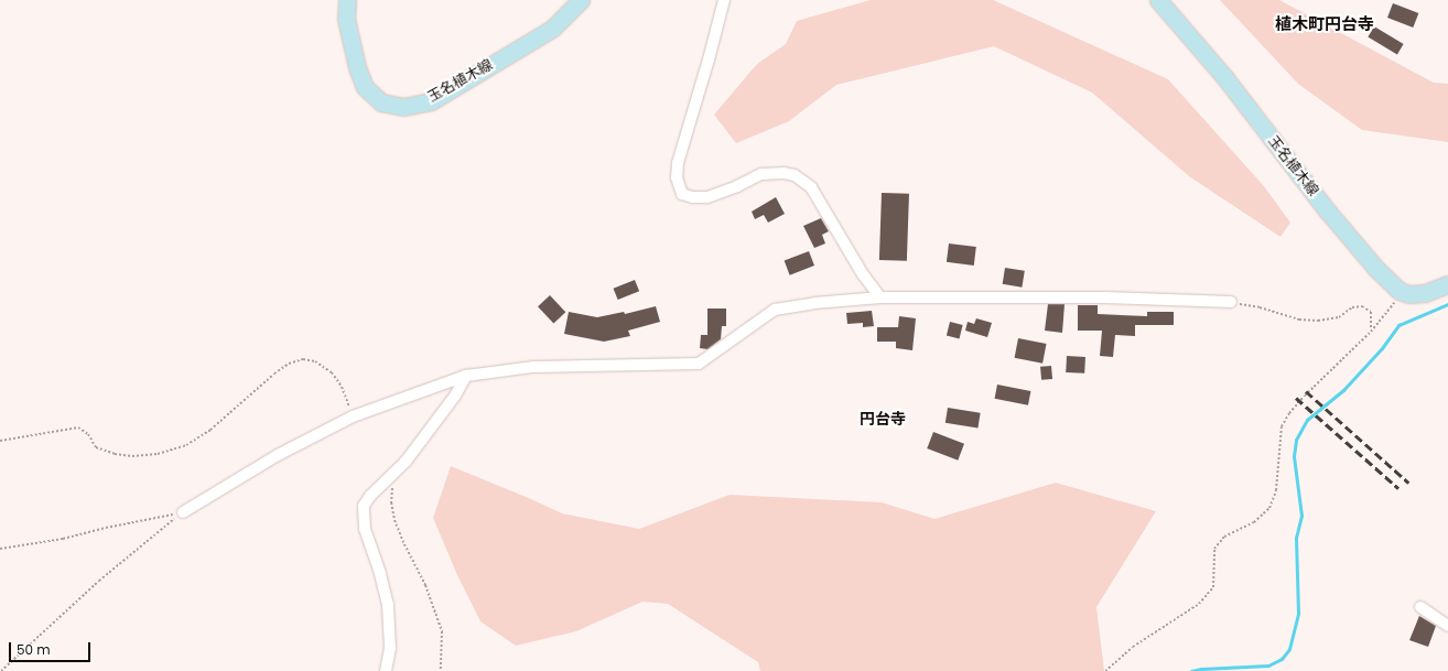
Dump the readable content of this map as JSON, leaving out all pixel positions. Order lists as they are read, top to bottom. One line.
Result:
{"streets":{"main road":["玉名植木線"]},"districts":["植木町円台寺","円台寺"],"scale_bar":"50 m"}
